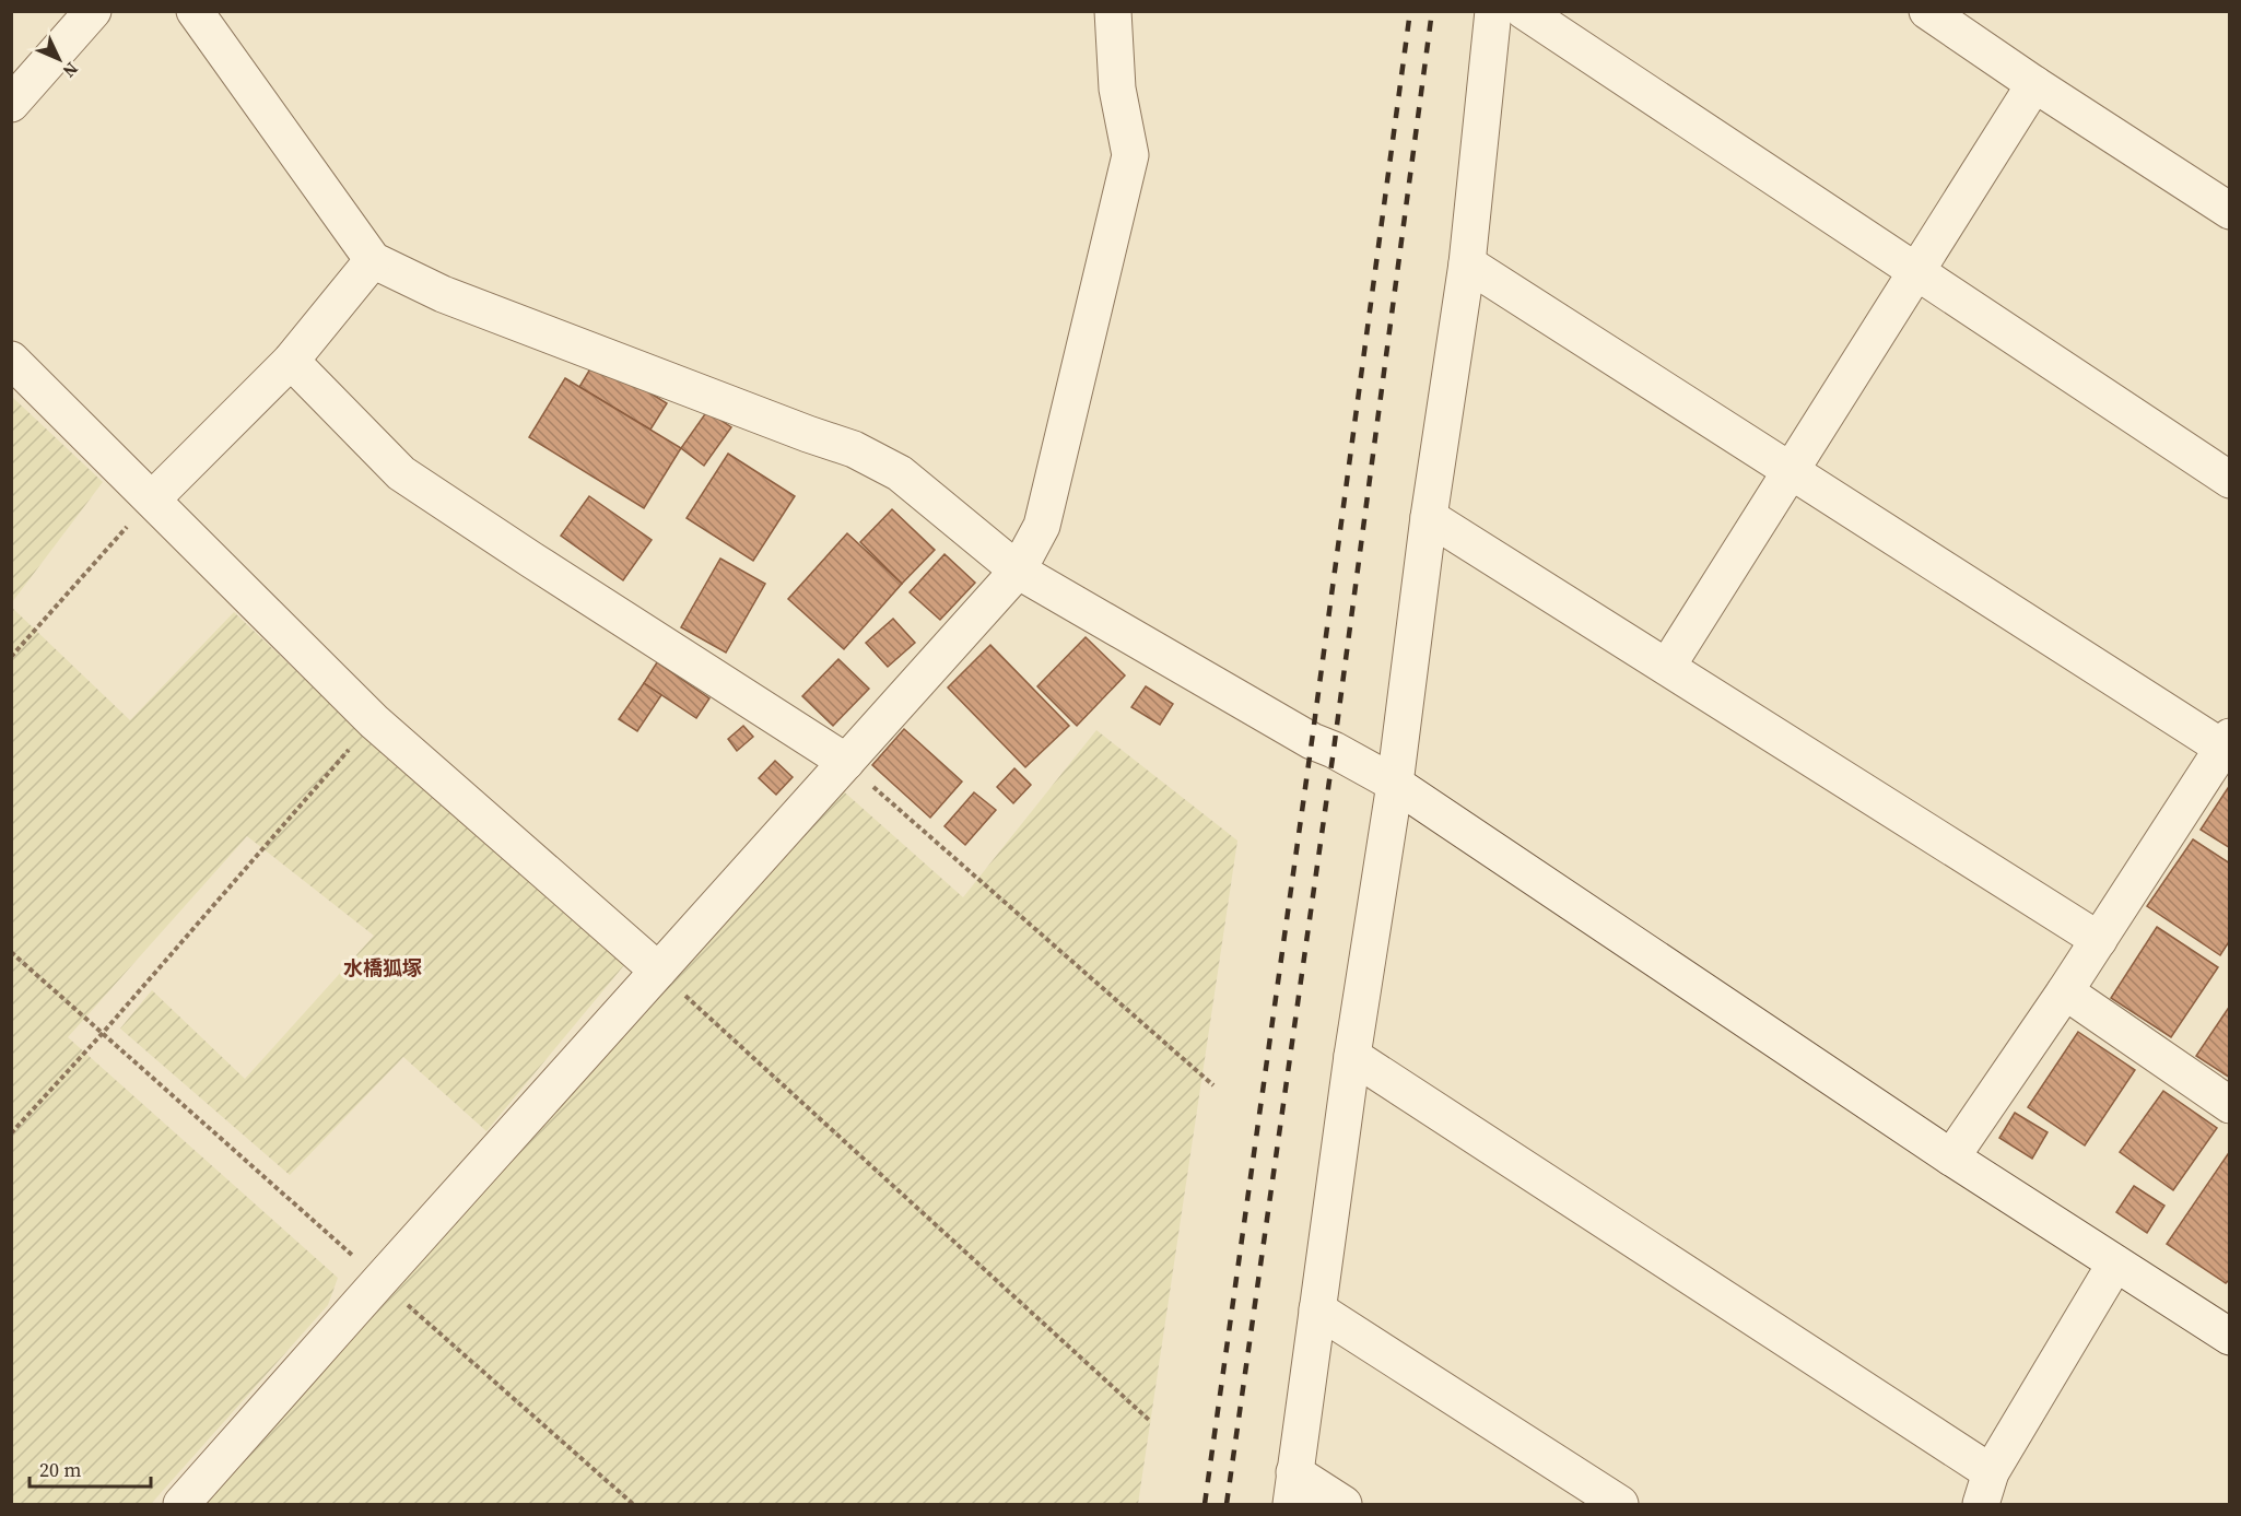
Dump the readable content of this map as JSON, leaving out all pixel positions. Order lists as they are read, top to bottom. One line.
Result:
{"districts":["水橋狐塚"],"scale_bar":"20 m","north":"bottom right"}
